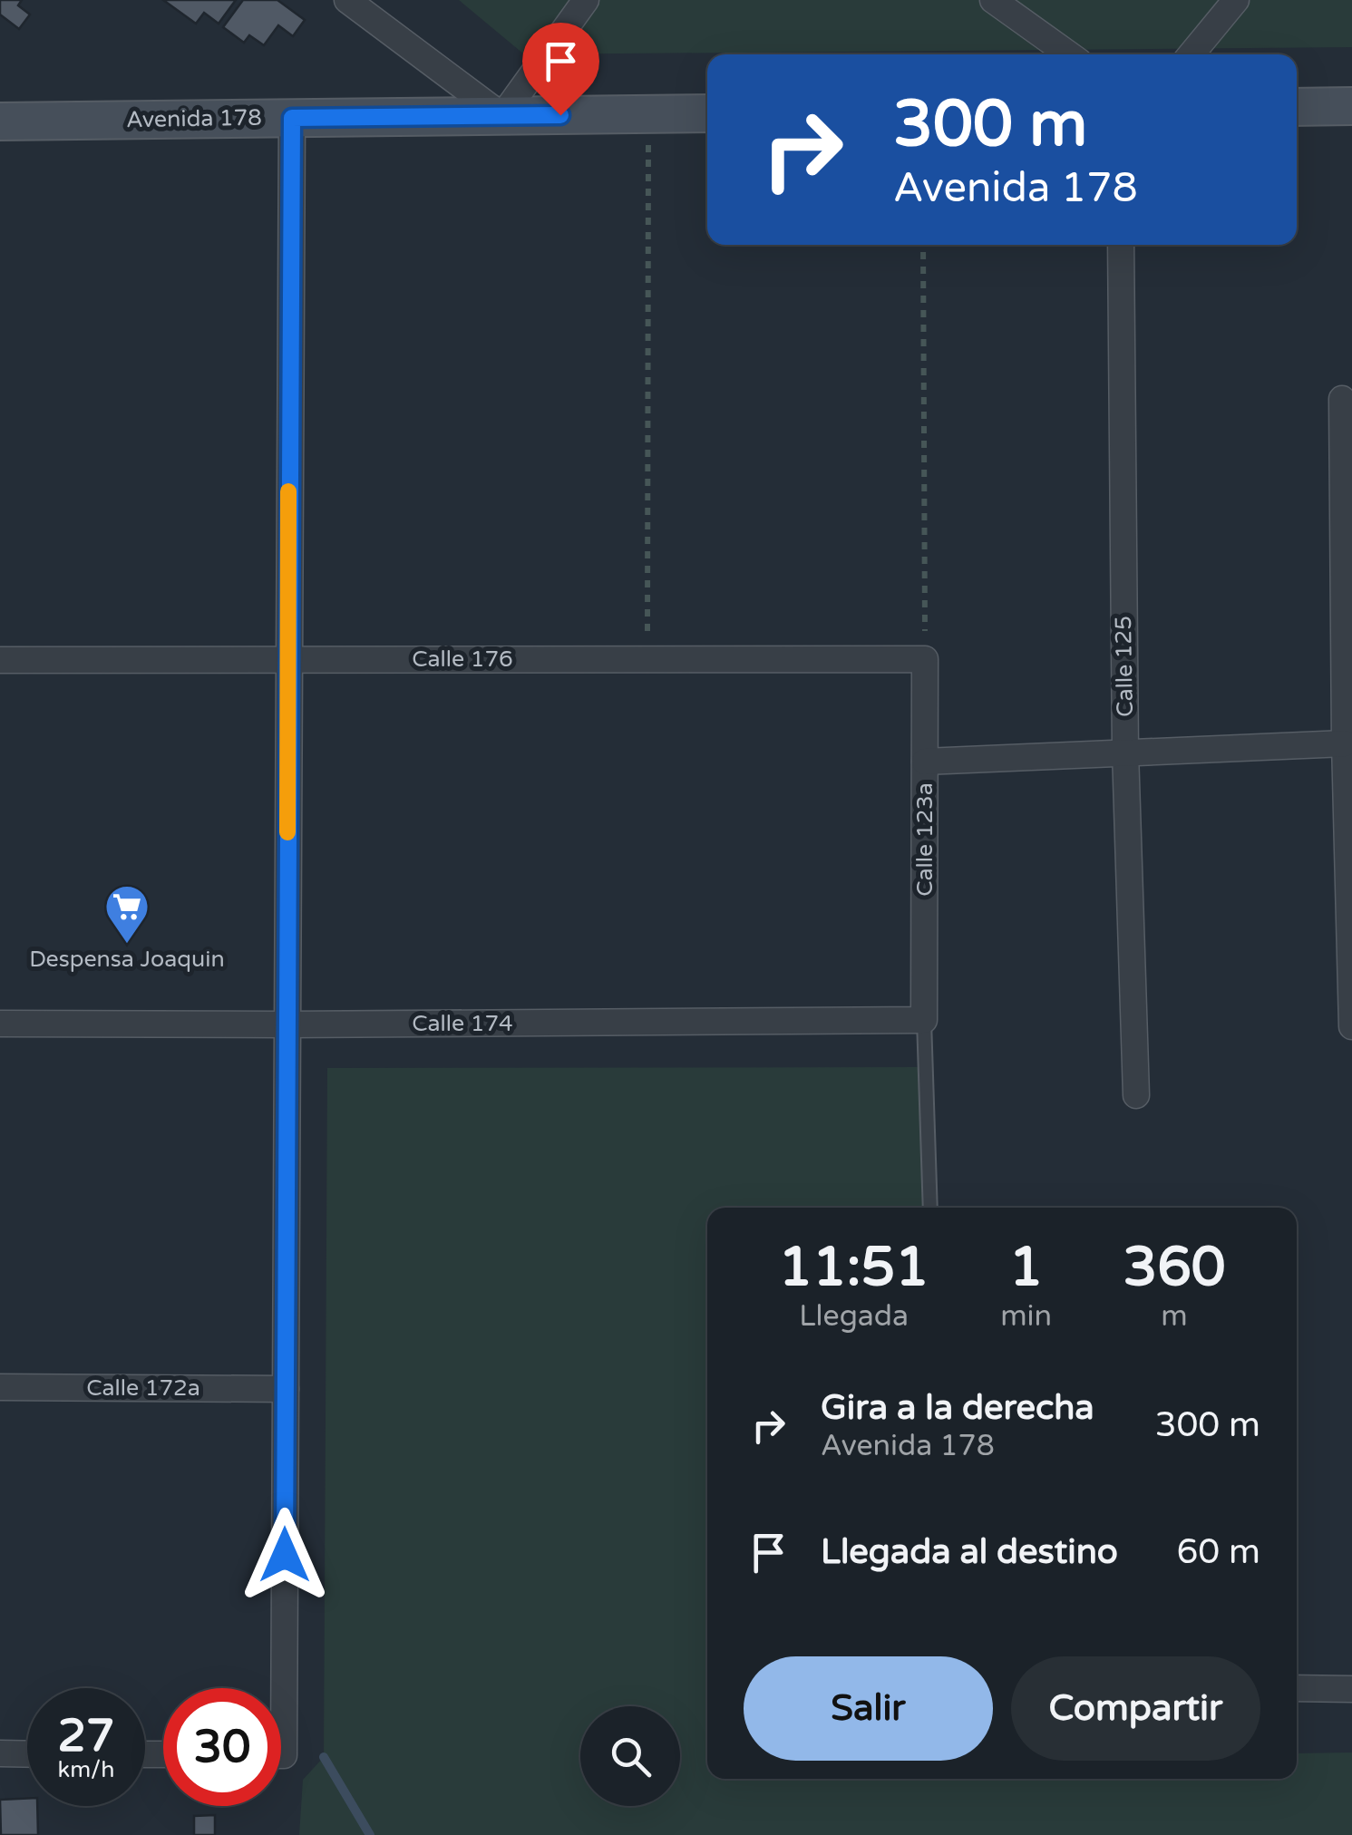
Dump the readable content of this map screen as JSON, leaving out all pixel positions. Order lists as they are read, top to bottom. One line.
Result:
{"streets":{"main road":["Avenida 178"],"street":["Calle 176","Calle 125","Calle 123a","Calle 174","Calle 172a"]},"crossings":[["Calle 176","Calle 123a"],["Calle 123a","Calle 174"]],"places":{"supermarket":["Despensa Joaquin"]},"page":{"turn":["300 m","Avenida 178"],"eta":["11:51","Llegada","1","min","360","m"],"list":[{"name":"Gira a la derecha","note":"Avenida 178","value":"300 m"},{"name":"Llegada al destino","value":"60 m"}],"buttons":["Salir","Compartir"],"speed":"27 km/h","limit":"30"}}
